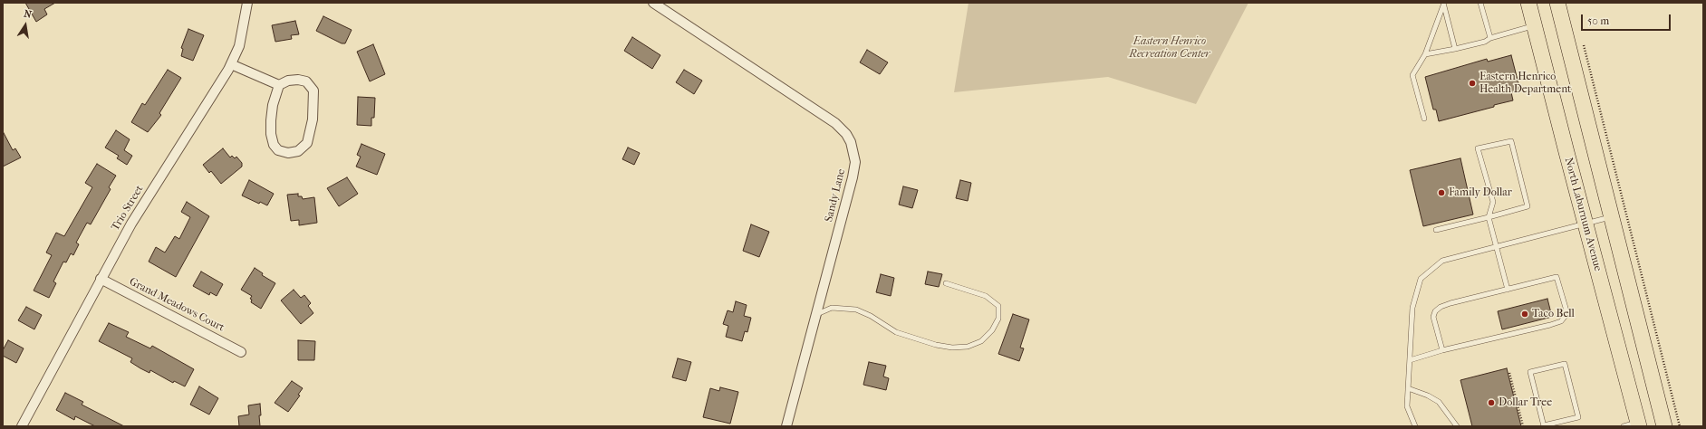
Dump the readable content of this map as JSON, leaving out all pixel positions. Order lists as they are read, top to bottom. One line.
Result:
{"streets":{"main road":["North Laburnum Avenue"],"street":["Sandy Lane","Trio Street","Grand Meadows Court"]},"crossings":[["Trio Street","Grand Meadows Court"]],"parks":["Eastern Henrico Recreation Center"],"places":["Eastern Henrico Health Department","Family Dollar","Taco Bell","Dollar Tree"],"scale_bar":"50 m","north":"top"}
